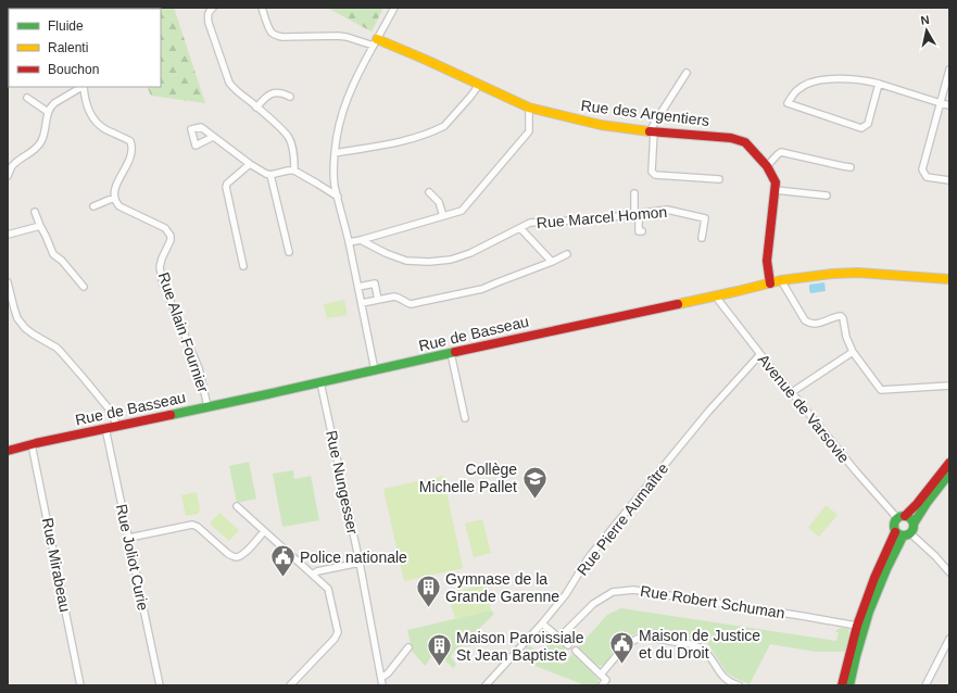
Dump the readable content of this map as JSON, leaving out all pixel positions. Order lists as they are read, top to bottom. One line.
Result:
{"streets":{"street":["Rue des Argentiers","Rue Marcel Homon","Rue Alain Fournier","Rue de Basseau","Avenue de Varsovie","Rue Nungesser","Rue Pierre Aumaître","Rue Joliot Curie","Rue Mirabeau","Rue Robert Schuman"]},"crossings":[["Rue des Argentiers","Rue de Basseau"],["Rue Alain Fournier","Rue de Basseau"],["Rue de Basseau","Avenue de Varsovie"],["Rue de Basseau","Rue Nungesser"],["Rue de Basseau","Rue Joliot Curie"],["Rue de Basseau","Rue Mirabeau"],["Avenue de Varsovie","Rue Pierre Aumaître"]],"places":{"school or university":["Collège Michelle Pallet"],"public building":["Police nationale","Maison de Justice et du Droit"],"building":["Gymnase de la Grande Garenne","Maison Paroissiale St Jean Baptiste"]},"legend":["Fluide","Ralenti","Bouchon"],"north":"top"}
